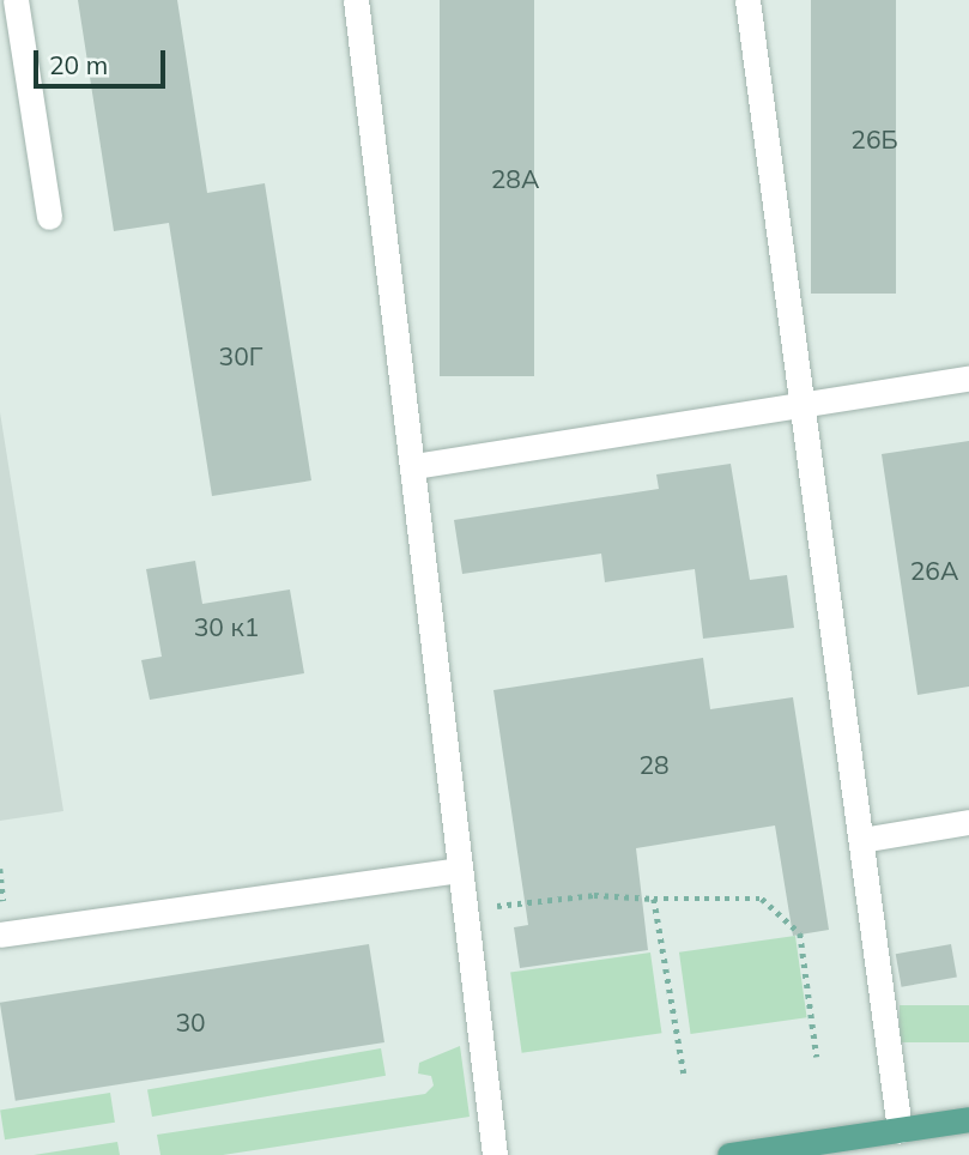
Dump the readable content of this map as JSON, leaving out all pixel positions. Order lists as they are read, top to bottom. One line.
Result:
{"house_numbers":["26Б","28А","30Г","26А","30 к1","28","30"],"scale_bar":"20 m"}
